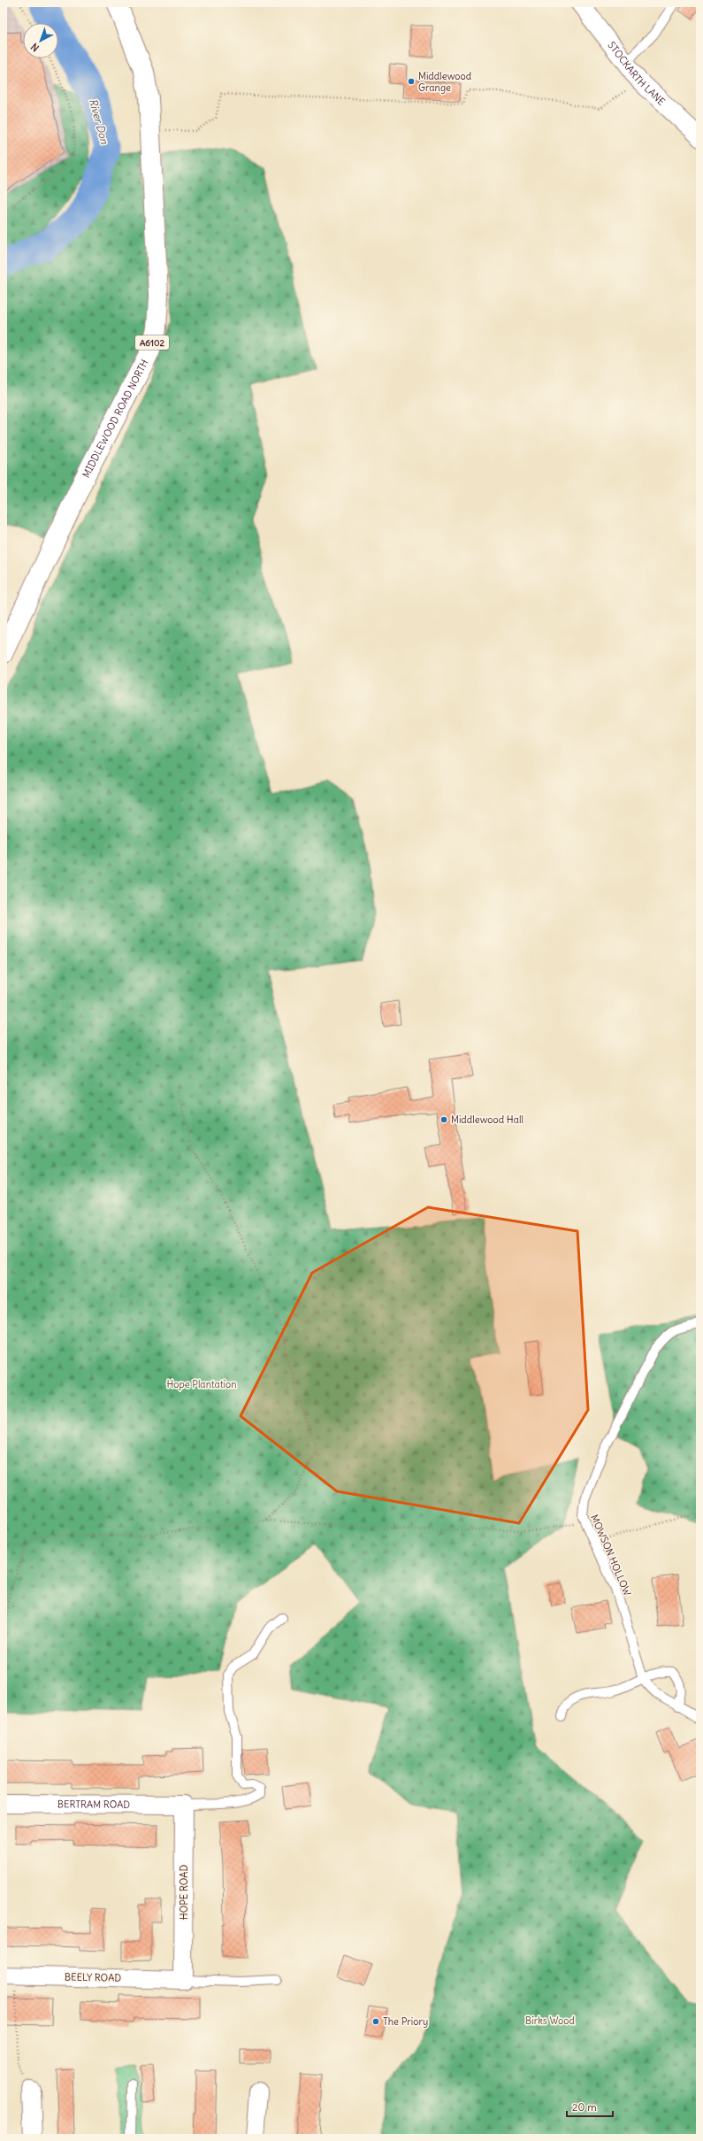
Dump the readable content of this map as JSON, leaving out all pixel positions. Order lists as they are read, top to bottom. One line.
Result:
{"streets":{"main road":["A6102","MIDDLEWOOD ROAD NORTH"],"street":["STOCKARTH LANE","BERTRAM ROAD","HOPE ROAD","BEELY ROAD"],"lane":["MOWSON HOLLOW"]},"crossings":[["BERTRAM ROAD","HOPE ROAD"],["HOPE ROAD","BEELY ROAD"]],"water":["River Don"],"parks":["Hope Plantation","Birks Wood"],"places":["Middlewood Grange","Middlewood Hall","The Priory"],"scale_bar":"20 m","north":"bottom left"}
